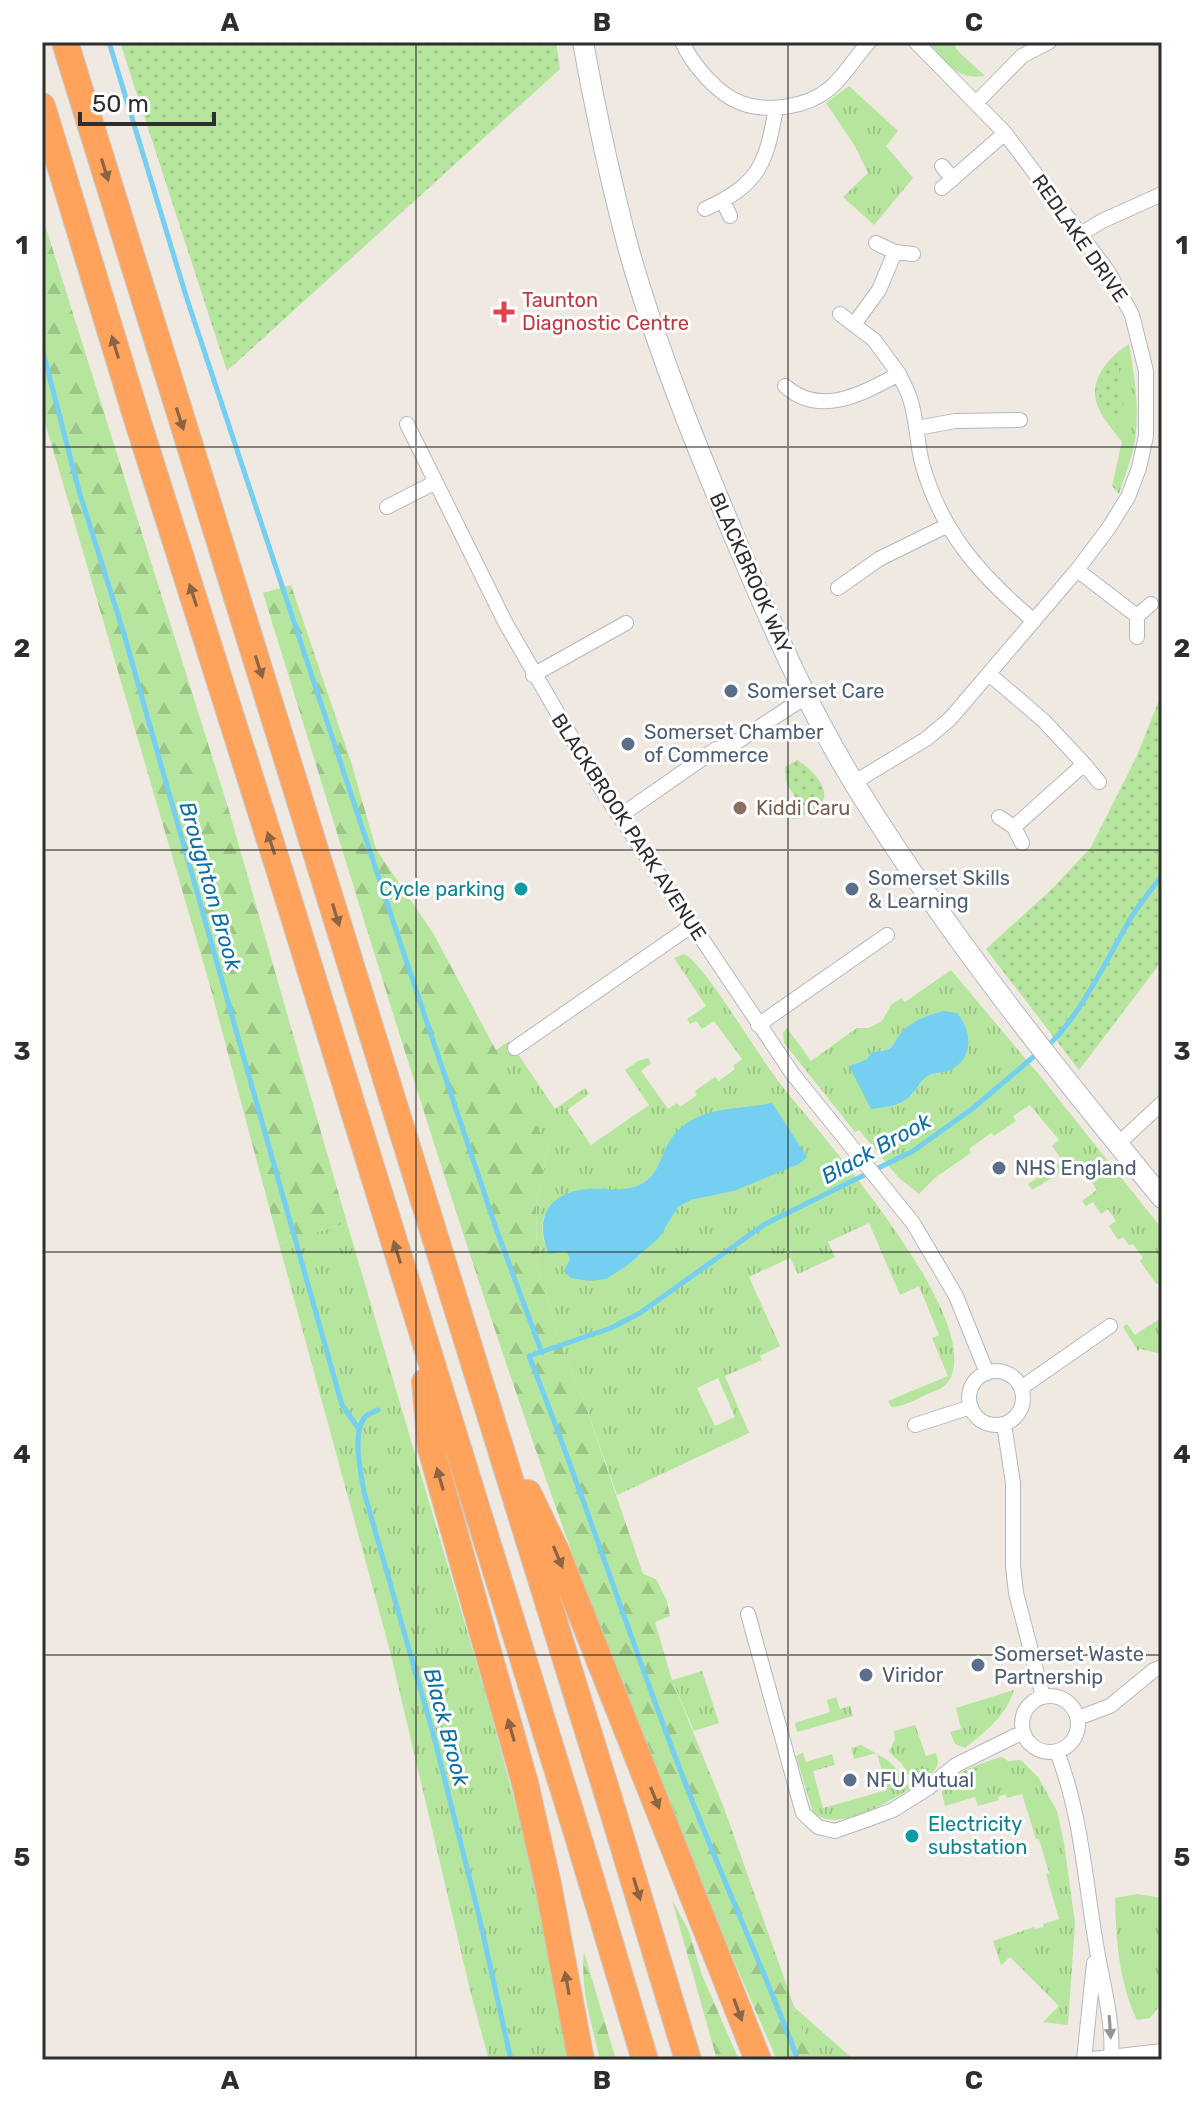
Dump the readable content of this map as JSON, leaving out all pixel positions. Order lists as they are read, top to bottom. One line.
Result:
{"streets":{"street":["REDLAKE DRIVE","BLACKBROOK WAY","BLACKBROOK PARK AVENUE"]},"crossings":[["REDLAKE DRIVE","BLACKBROOK WAY"]],"water":["Broughton Brook","Black Brook"],"places":{"health":["Taunton Diagnostic Centre"],"other":["Somerset Care","Somerset Chamber of Commerce","Kiddi Caru","Cycle parking","Somerset Skills & Learning","NHS England","Somerset Waste Partnership","Viridor","NFU Mutual","Electricity substation"]},"scale_bar":"50 m","grid":{"columns":["A","B","C"],"rows":["1","2","3","4","5"]}}
